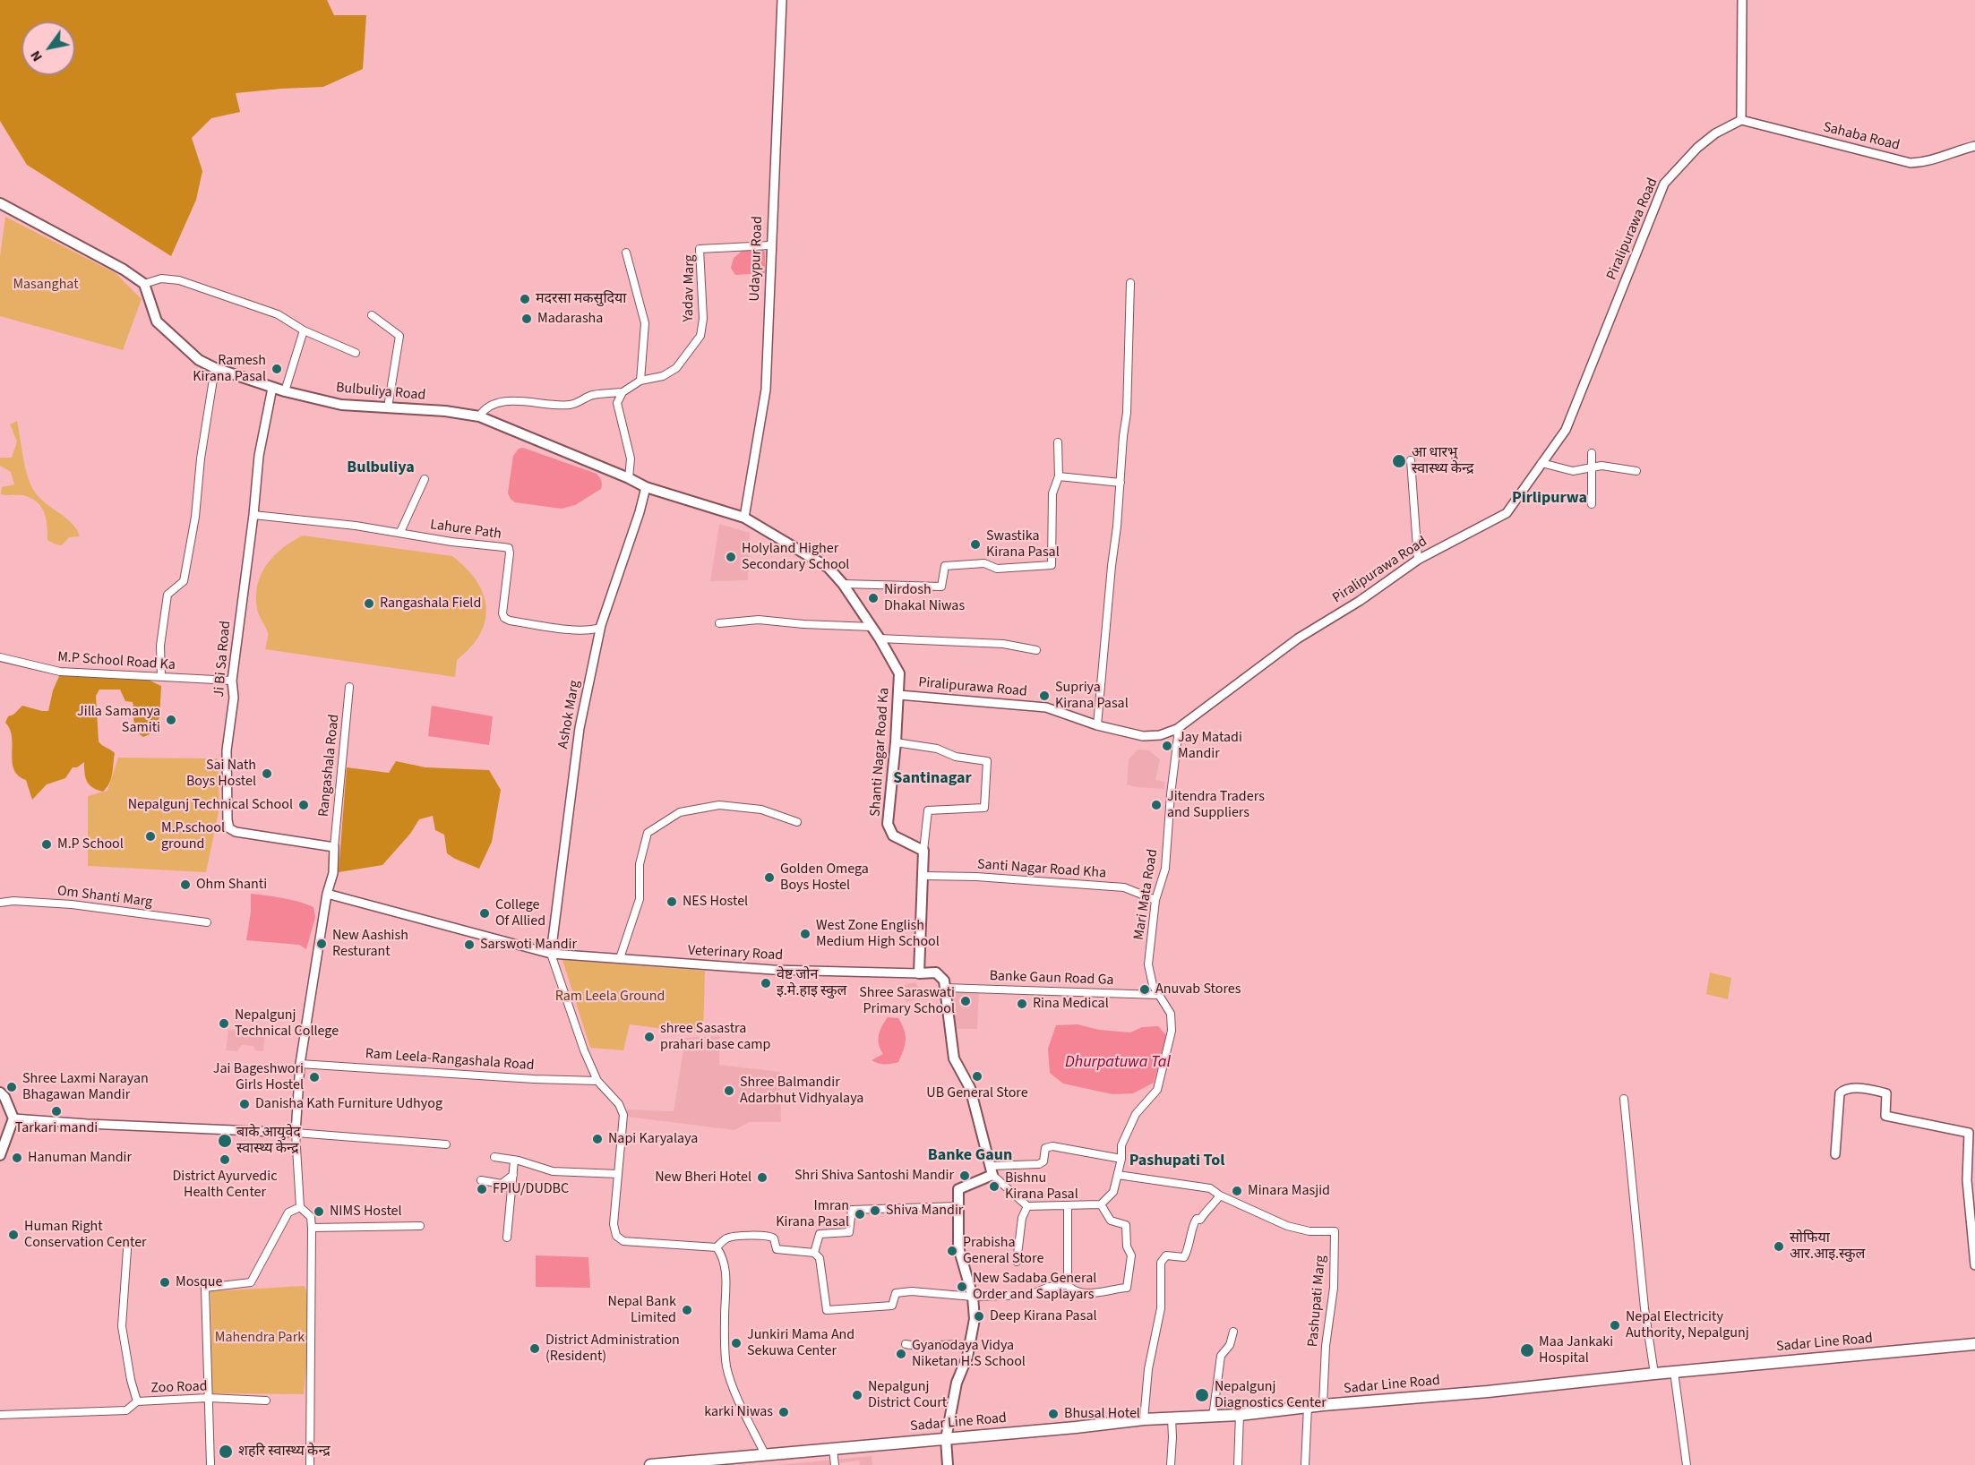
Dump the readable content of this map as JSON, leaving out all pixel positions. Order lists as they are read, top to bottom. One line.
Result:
{"streets":{"main road":["Bulbuliya Road","Shanti Nagar Road Ka","Sadar Line Road"],"street":["Sahaba Road","Piralipurawa Road","Udaypur Road","Yadav Marg","Lahure Path","Ji Bi Sa Road","M.P School Road Ka","Ashok Marg","Rangashala Road","Santi Nagar Road Kha","Mari Mata Road","Om Shanti Marg","Veterinary Road","Banke Gaun Road Ga","Ram Leela-Rangashala Road","Pashupati Marg","Zoo Road"]},"crossings":[["Sahaba Road","Piralipurawa Road"],["Piralipurawa Road","Shanti Nagar Road Ka"],["Piralipurawa Road","Mari Mata Road"],["Udaypur Road","Yadav Marg"],["Udaypur Road","Bulbuliya Road"],["Udaypur Road","Shanti Nagar Road Ka"],["Bulbuliya Road","Ji Bi Sa Road"],["Bulbuliya Road","Ashok Marg"],["Bulbuliya Road","Shanti Nagar Road Ka"],["Lahure Path","Ji Bi Sa Road"],["Lahure Path","Ashok Marg"],["Ji Bi Sa Road","M.P School Road Ka"],["Ji Bi Sa Road","Rangashala Road"],["Ashok Marg","Veterinary Road"],["Santi Nagar Road Kha","Mari Mata Road"],["Mari Mata Road","Banke Gaun Road Ga"],["Mari Mata Road","Pashupati Marg"],["Pashupati Marg","Sadar Line Road"]],"districts":["Bulbuliya","Pirlipurwa","Santinagar","Banke Gaun","Pashupati Tol"],"water":["Dhurpatuwa Tal"],"parks":["Masanghat","Ram Leela Ground","Mahendra Park"],"places":["मदरसा मकसुदिया","Madarasha","Ramesh Kirana Pasal","आ धारभु स्वास्थ्य केन्द्र","Swastika Kirana Pasal","Holyland Higher Secondary School","Nirdosh Dhakal Niwas","Rangashala Field","Supriya Kirana Pasal","Jilla Samanya Samiti","Jay Matadi Mandir","Sai Nath Boys Hostel","Nepalgunj Technical School","Jitendra Traders and Suppliers","M.P.school ground","M.P School","Golden Omega Boys Hostel","Ohm Shanti","NES Hostel","College Of Allied","West Zone English Medium High School","New Aashish Resturant","Sarswoti Mandir","वेष्ट जाेन इ.मे.हाइ स्कुल","Anuvab Stores","Shree Saraswati Primary School","Rina Medical","Nepalgunj Technical College","shree Sasastra prahari base camp","UB General Store","Jai Bageshwori Girls Hostel","Shree Laxmi Narayan Bhagawan Mandir","Shree Balmandir Adarbhut Vidhyalaya","Danisha Kath Furniture Udhyog","Tarkari mandi","Napi Karyalaya","बाके आयुवेद स्वास्थ्य केन्द्र","Hanuman Mandir","District Ayurvedic Health Center","Shri Shiva Santoshi Mandir","New Bheri Hotel","Bishnu Kirana Pasal","FPIU/DUDBC","Minara Masjid","Shiva Mandir","NIMS Hostel","Imran Kirana Pasal","Human Right Conservation Center","साेफिया आर.आइ.स्कुल","Prabisha General Store","Mosque","New Sadaba General Order and Saplayars","Nepal Bank Limited","Deep Kirana Pasal","Nepal Electricity Authority, Nepalgunj","Junkiri Mama And Sekuwa Center","District Administration (Resident)","Maa Jankaki Hospital","Gyanodaya Vidya Niketan H.S School","Nepalgunj District Court","Nepalgunj Diagnostics Center","karki Niwas","Bhusal Hotel","शहरि स्वास्थ्य केन्द्र"],"north":"bottom left"}
